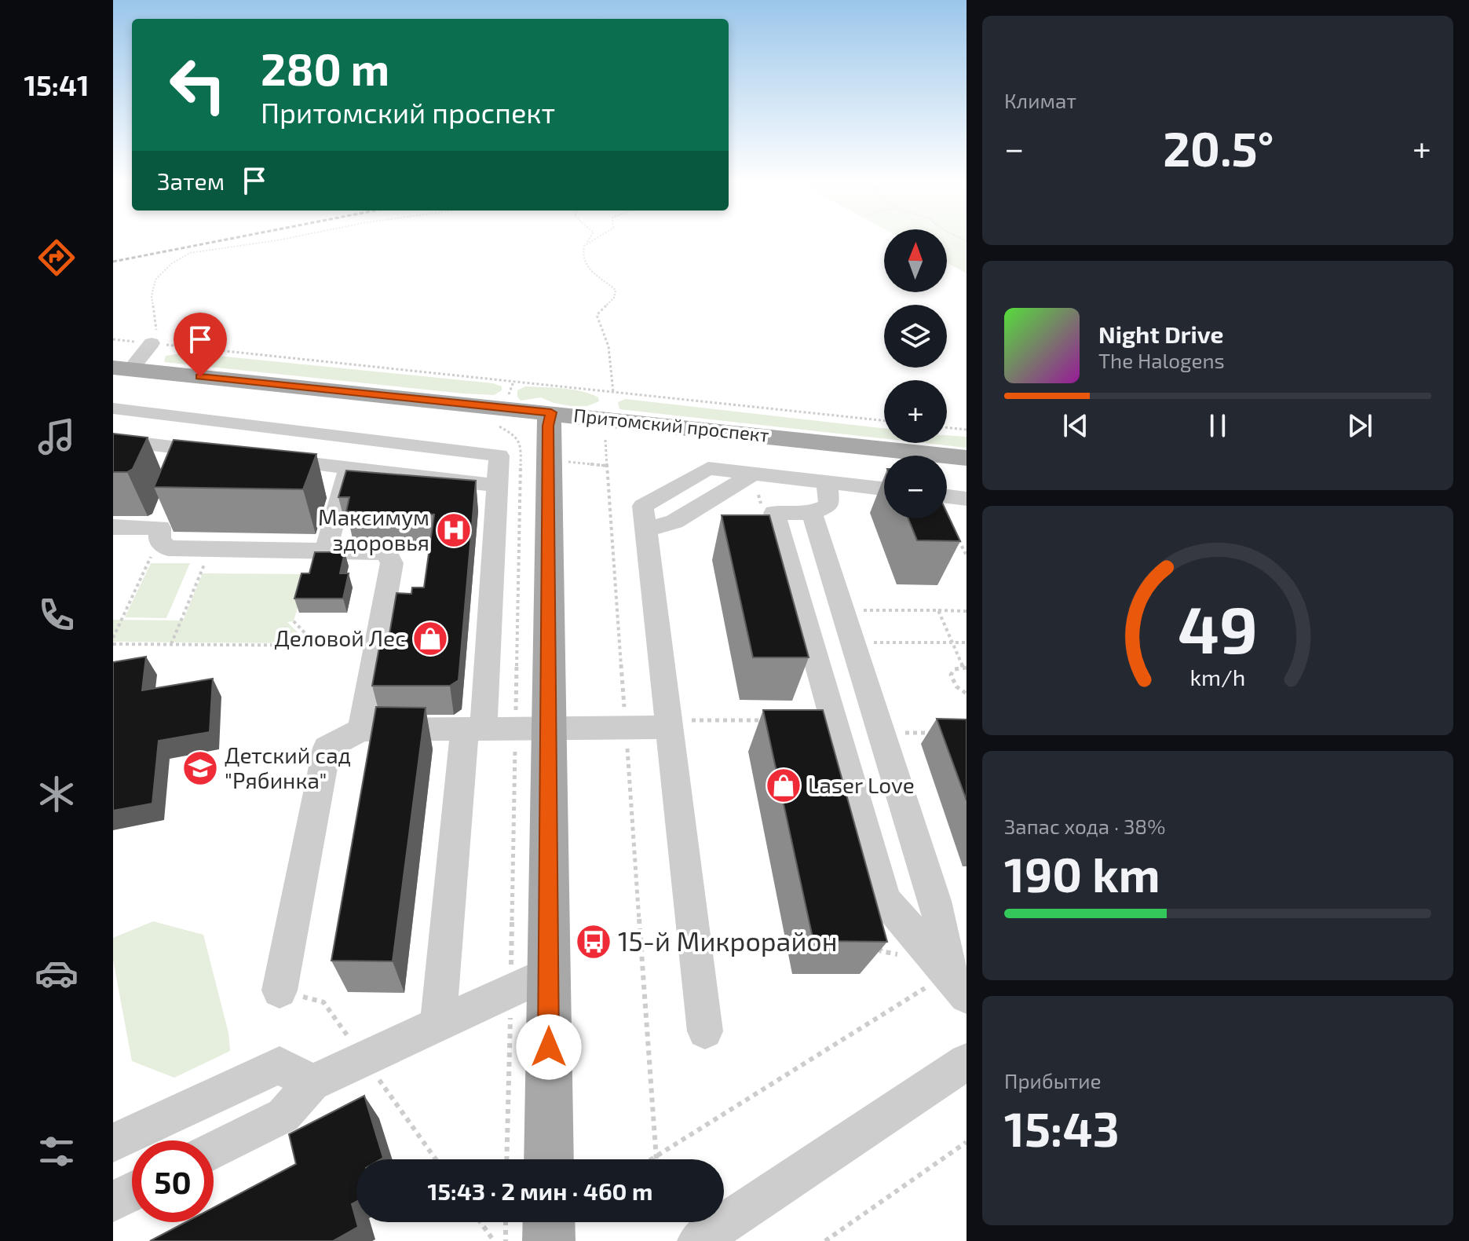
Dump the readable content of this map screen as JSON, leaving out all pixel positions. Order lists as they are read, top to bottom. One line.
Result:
{"streets":{"main road":["Притомский проспект"]},"places":{"hospital":["Максимум здоровья"],"shop":["Деловой Лес","Laser Love"],"school or university":["Детский сад \"Рябинка\""],"bus stop":["15-й Микрорайон"]},"north":"top","page":{"tabs":"15:41","tile":["Климат",["Запас хода · 38%","190 km"],["Прибытие","15:43"]],"turn":["280 m","Притомский проспект"],"heat":["−","20.5°","+"],"then":"Затем","map_buttons":["+","−"],"song":["Night Drive","The Halogens"],"limit":"50","trip":"15:43 · 2 мин · 460 m","gauge":["49","km/h"]}}
